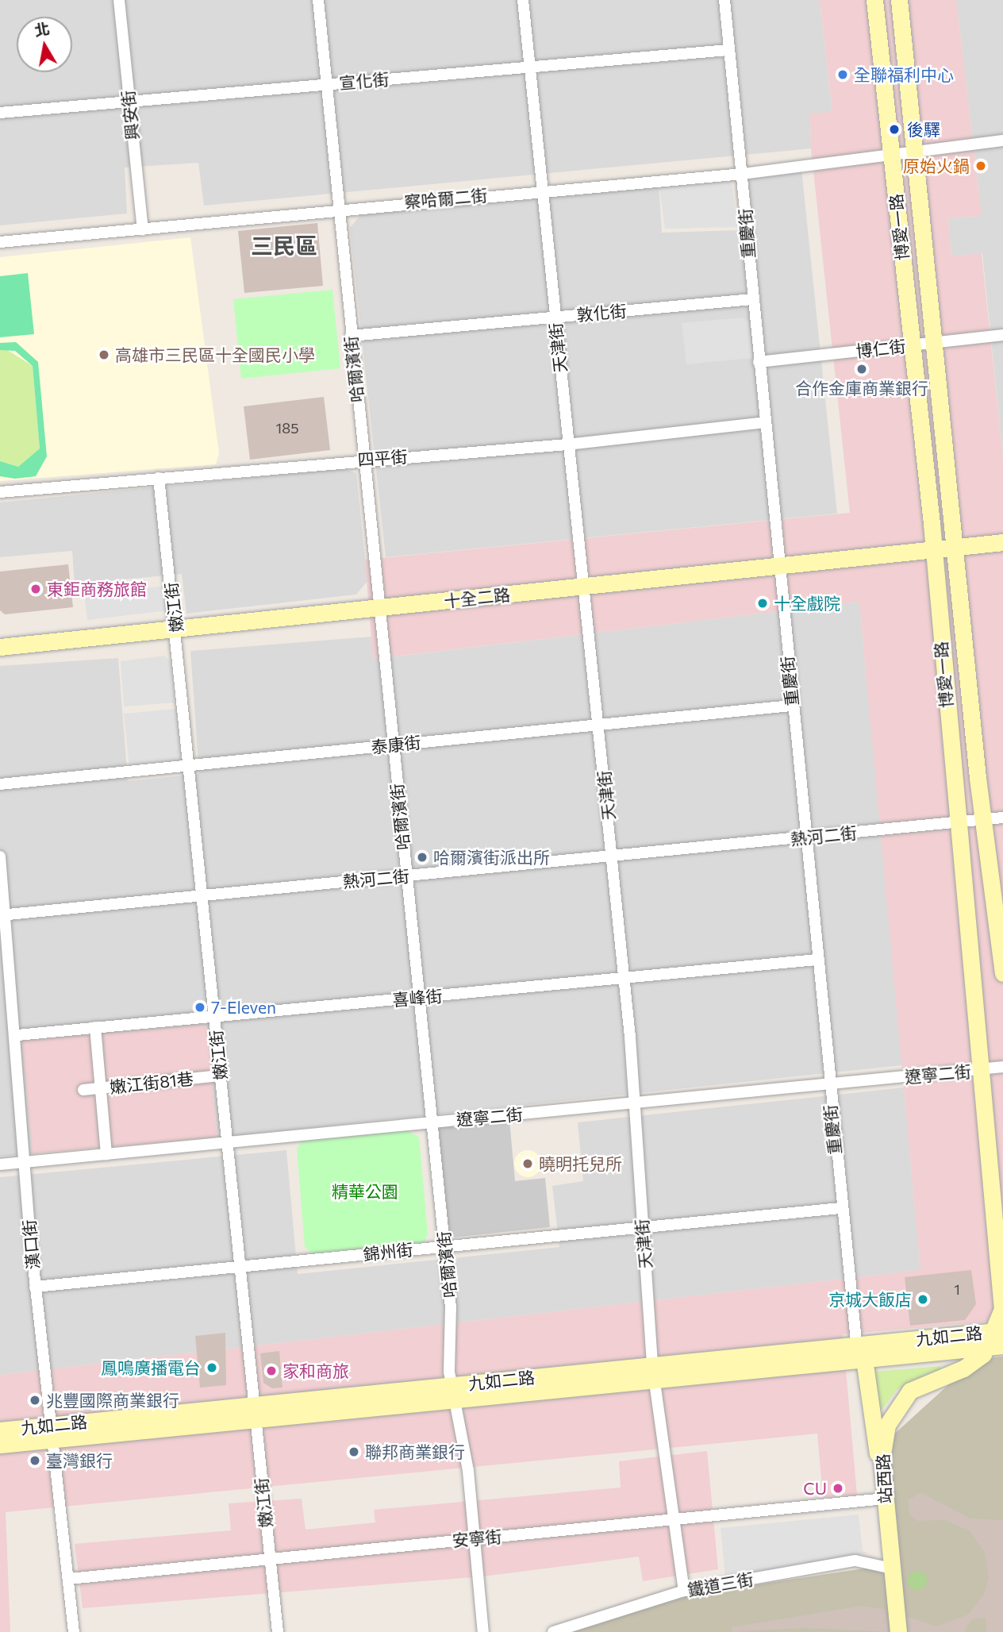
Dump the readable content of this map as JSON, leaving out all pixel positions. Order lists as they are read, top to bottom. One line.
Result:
{"streets":{"main road":["博愛一路","十全二路","九如二路","站西路"],"street":["宣化街","興安街","察哈爾二街","重慶街","敦化街","天津街","博仁街","哈爾濱街","四平街","嫩江街","泰康街","熱河二街","喜峰街","遼寧二街","嫩江街81巷","漢口街","錦州街","安寧街","鐵道三街"]},"crossings":[["宣化街","興安街"],["宣化街","重慶街"],["宣化街","天津街"],["宣化街","哈爾濱街"],["興安街","察哈爾二街"],["察哈爾二街","博愛一路"],["察哈爾二街","重慶街"],["察哈爾二街","天津街"],["察哈爾二街","哈爾濱街"],["博愛一路","博仁街"],["博愛一路","十全二路"],["博愛一路","熱河二街"],["博愛一路","遼寧二街"],["博愛一路","九如二路"],["博愛一路","站西路"],["重慶街","敦化街"],["重慶街","博仁街"],["重慶街","四平街"],["重慶街","十全二路"],["重慶街","泰康街"],["重慶街","熱河二街"],["重慶街","喜峰街"],["重慶街","遼寧二街"],["重慶街","錦州街"],["重慶街","九如二路"],["敦化街","天津街"],["敦化街","哈爾濱街"],["天津街","四平街"],["天津街","十全二路"],["天津街","泰康街"],["天津街","熱河二街"],["天津街","喜峰街"],["天津街","遼寧二街"],["天津街","錦州街"],["天津街","九如二路"],["天津街","安寧街"],["天津街","鐵道三街"],["哈爾濱街","四平街"],["哈爾濱街","十全二路"],["哈爾濱街","泰康街"],["哈爾濱街","熱河二街"],["哈爾濱街","喜峰街"],["哈爾濱街","遼寧二街"],["哈爾濱街","錦州街"],["哈爾濱街","九如二路"],["哈爾濱街","安寧街"],["四平街","嫩江街"],["十全二路","嫩江街"],["嫩江街","泰康街"],["嫩江街","熱河二街"],["嫩江街","喜峰街"],["嫩江街","遼寧二街"],["嫩江街","嫩江街81巷"],["嫩江街","錦州街"],["嫩江街","九如二路"],["嫩江街","安寧街"],["熱河二街","漢口街"],["喜峰街","漢口街"],["遼寧二街","漢口街"],["漢口街","錦州街"],["漢口街","九如二路"],["漢口街","安寧街"],["九如二路","站西路"],["站西路","安寧街"],["站西路","鐵道三街"]],"districts":["三民區"],"parks":["精華公園"],"places":["全聯福利中心","後驛","原始火鍋","高雄市三民區十全國民小學","合作金庫商業銀行","東鉅商務旅館","十全戲院","哈爾濱街派出所","7-Eleven","曉明托兒所","京城大飯店","鳳鳴廣播電台","家和商旅","兆豐國際商業銀行","聯邦商業銀行","臺灣銀行","CU"],"house_numbers":["185","1"],"north":"top"}
